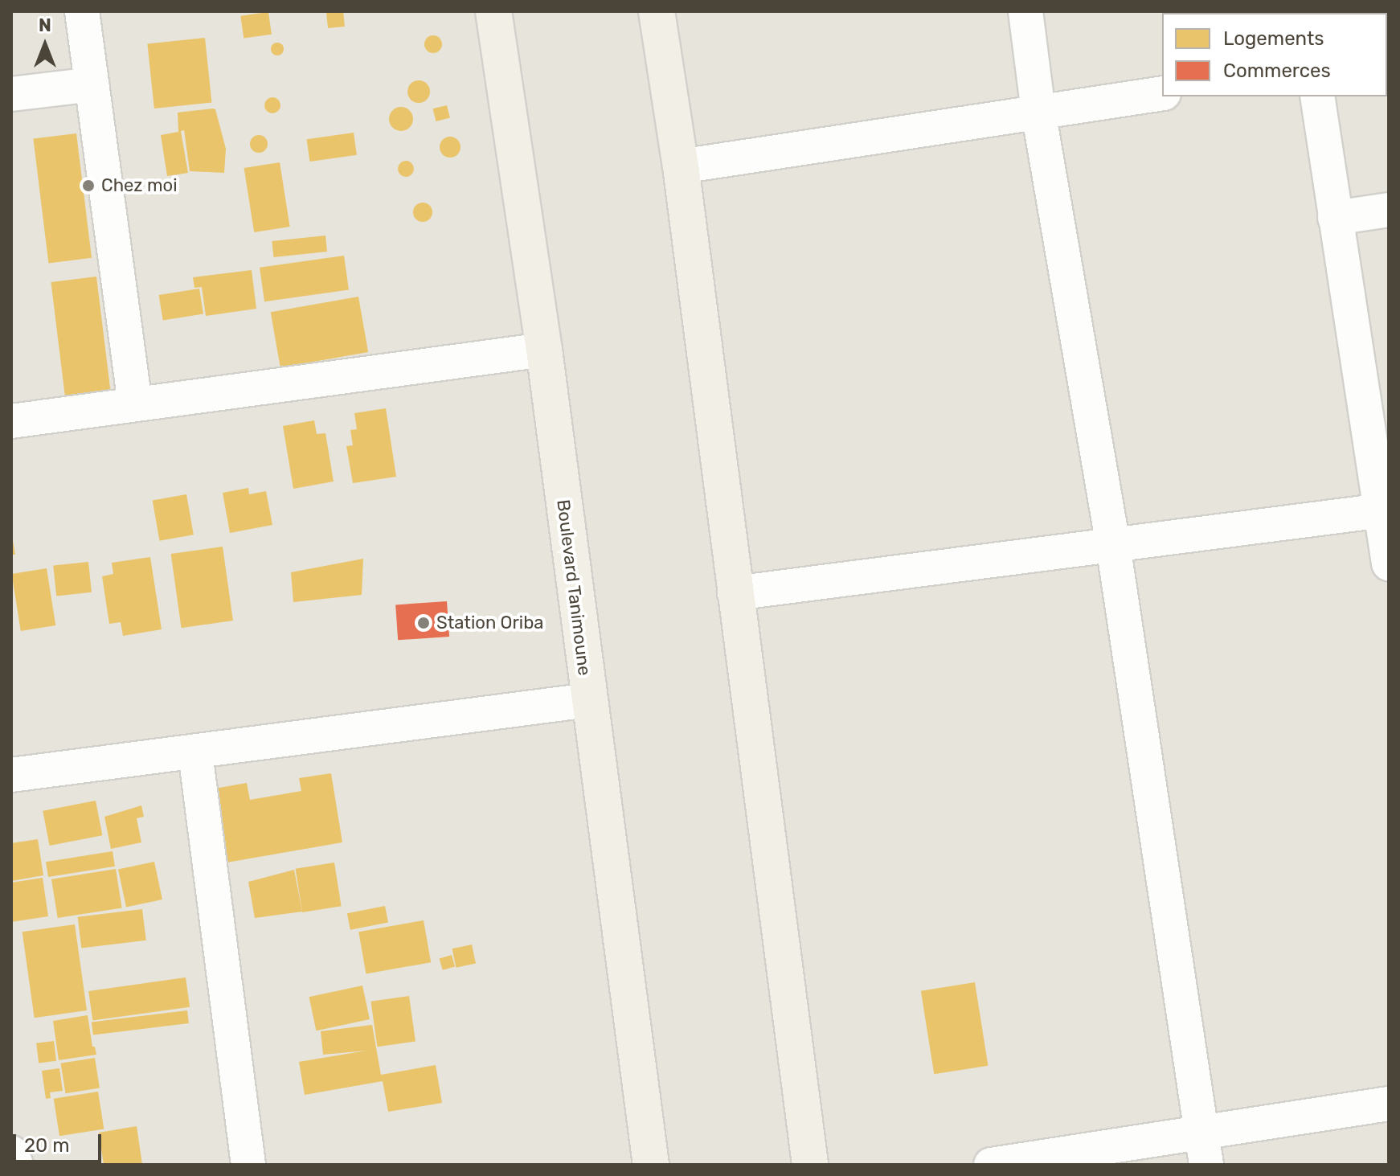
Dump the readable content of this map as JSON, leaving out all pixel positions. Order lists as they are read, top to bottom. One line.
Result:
{"streets":{"main road":["Boulevard Tanimoune"]},"places":["Chez moi","Station Oriba"],"legend":["Logements","Commerces"],"scale_bar":"20 m","north":"top"}
